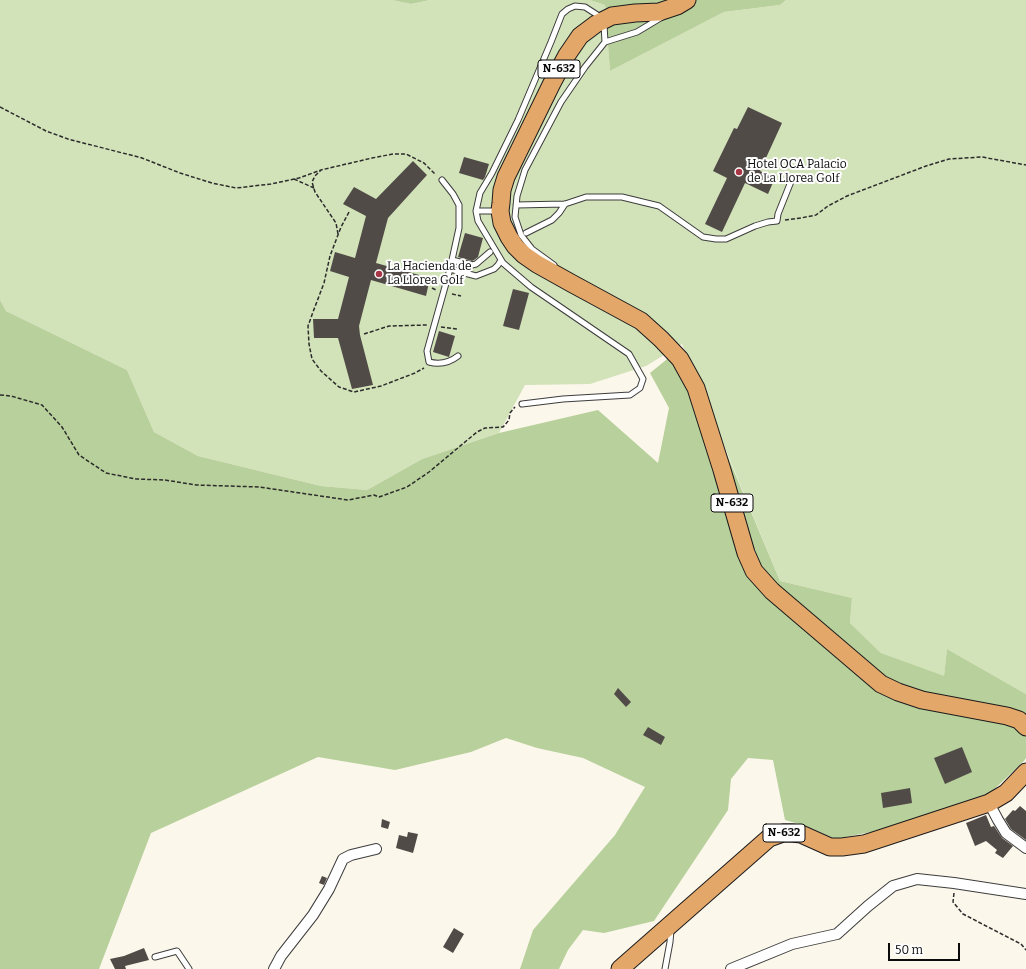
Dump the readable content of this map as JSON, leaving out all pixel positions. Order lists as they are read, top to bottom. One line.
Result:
{"streets":{"highway":["N-632"]},"places":["Hotel OCA Palacio de La Llorea Golf","La Hacienda de La Llorea Golf"],"scale_bar":"50 m"}
